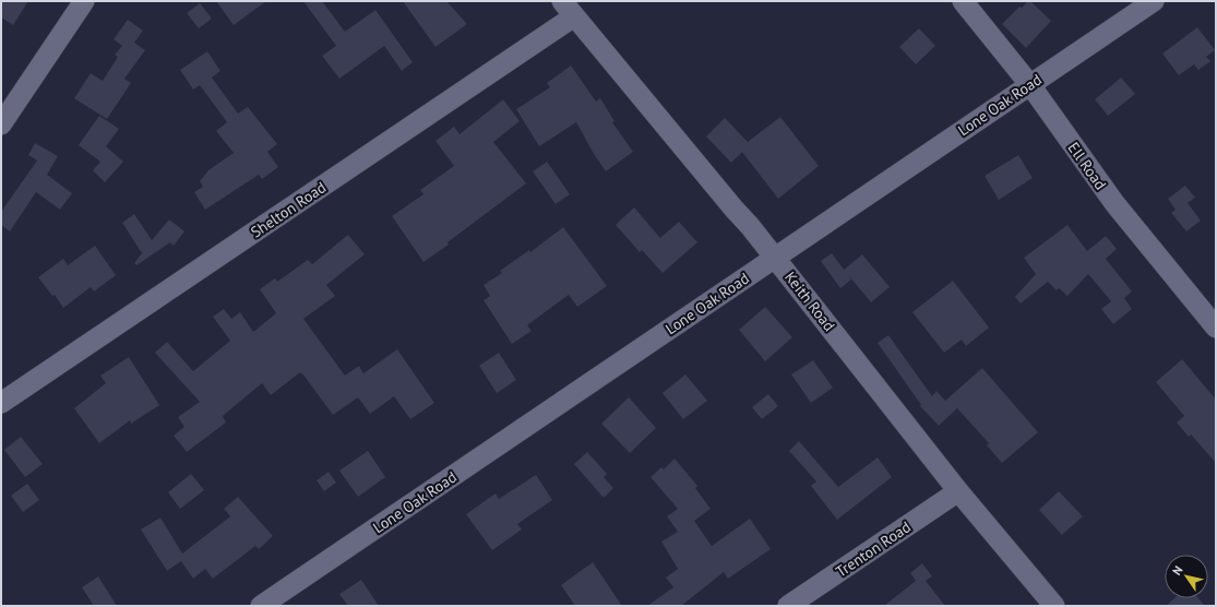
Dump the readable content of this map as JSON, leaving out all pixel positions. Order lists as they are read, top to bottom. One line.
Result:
{"streets":{"street":["Lone Oak Road","Ell Road","Shelton Road","Keith Road","Trenton Road"]},"crossings":[["Lone Oak Road","Ell Road"],["Lone Oak Road","Keith Road"],["Shelton Road","Keith Road"],["Keith Road","Trenton Road"]],"north":"top left"}
